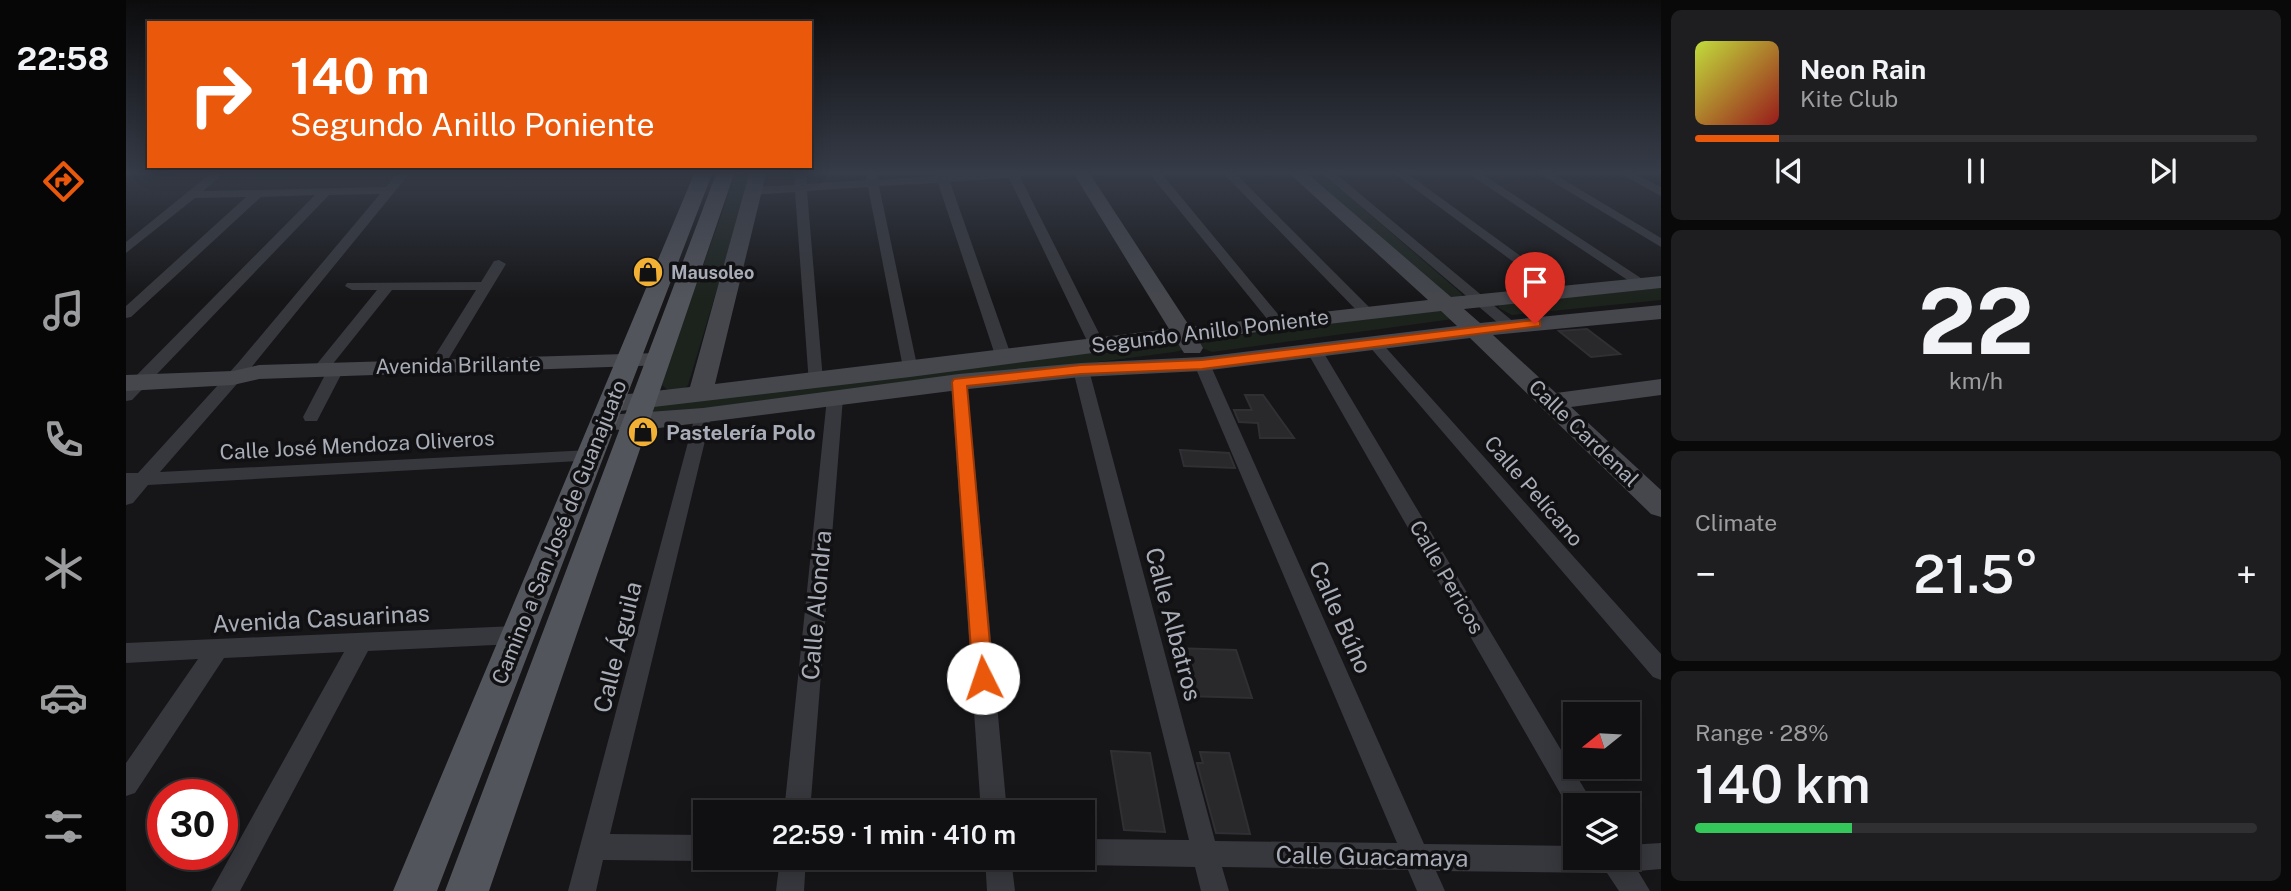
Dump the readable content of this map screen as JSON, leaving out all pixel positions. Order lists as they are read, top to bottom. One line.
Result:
{"streets":{"main road":["Segundo Anillo Poniente","Avenida Brillante","Calle Cardenal","Camino a San José de Guanajuato"],"street":["Calle José Mendoza Oliveros","Calle Pelícano","Calle Pericos","Calle Alondra","Calle Búho","Avenida Casuarinas","Calle Albatros","Calle Águila","Calle Guacamaya"]},"crossings":[["Segundo Anillo Poniente","Calle Cardenal"],["Segundo Anillo Poniente","Calle Pelícano"],["Segundo Anillo Poniente","Camino a San José de Guanajuato"],["Segundo Anillo Poniente","Calle Pericos"],["Segundo Anillo Poniente","Calle Alondra"],["Segundo Anillo Poniente","Calle Búho"],["Segundo Anillo Poniente","Calle Albatros"],["Segundo Anillo Poniente","Calle Águila"],["Avenida Brillante","Camino a San José de Guanajuato"],["Calle José Mendoza Oliveros","Camino a San José de Guanajuato"],["Camino a San José de Guanajuato","Avenida Casuarinas"],["Calle Búho","Calle Guacamaya"],["Calle Albatros","Calle Guacamaya"]],"places":{"shop":["Mausoleo","Pastelería Polo"]},"north":"left","page":{"tabs":"22:58","turn":["140 m","Segundo Anillo Poniente"],"song":["Neon Rain","Kite Club"],"tile":[["22","km/h"],"Climate",["Range · 28%","140 km"]],"heat":["−","21.5°","+"],"limit":"30","trip":"22:59 · 1 min · 410 m"}}
